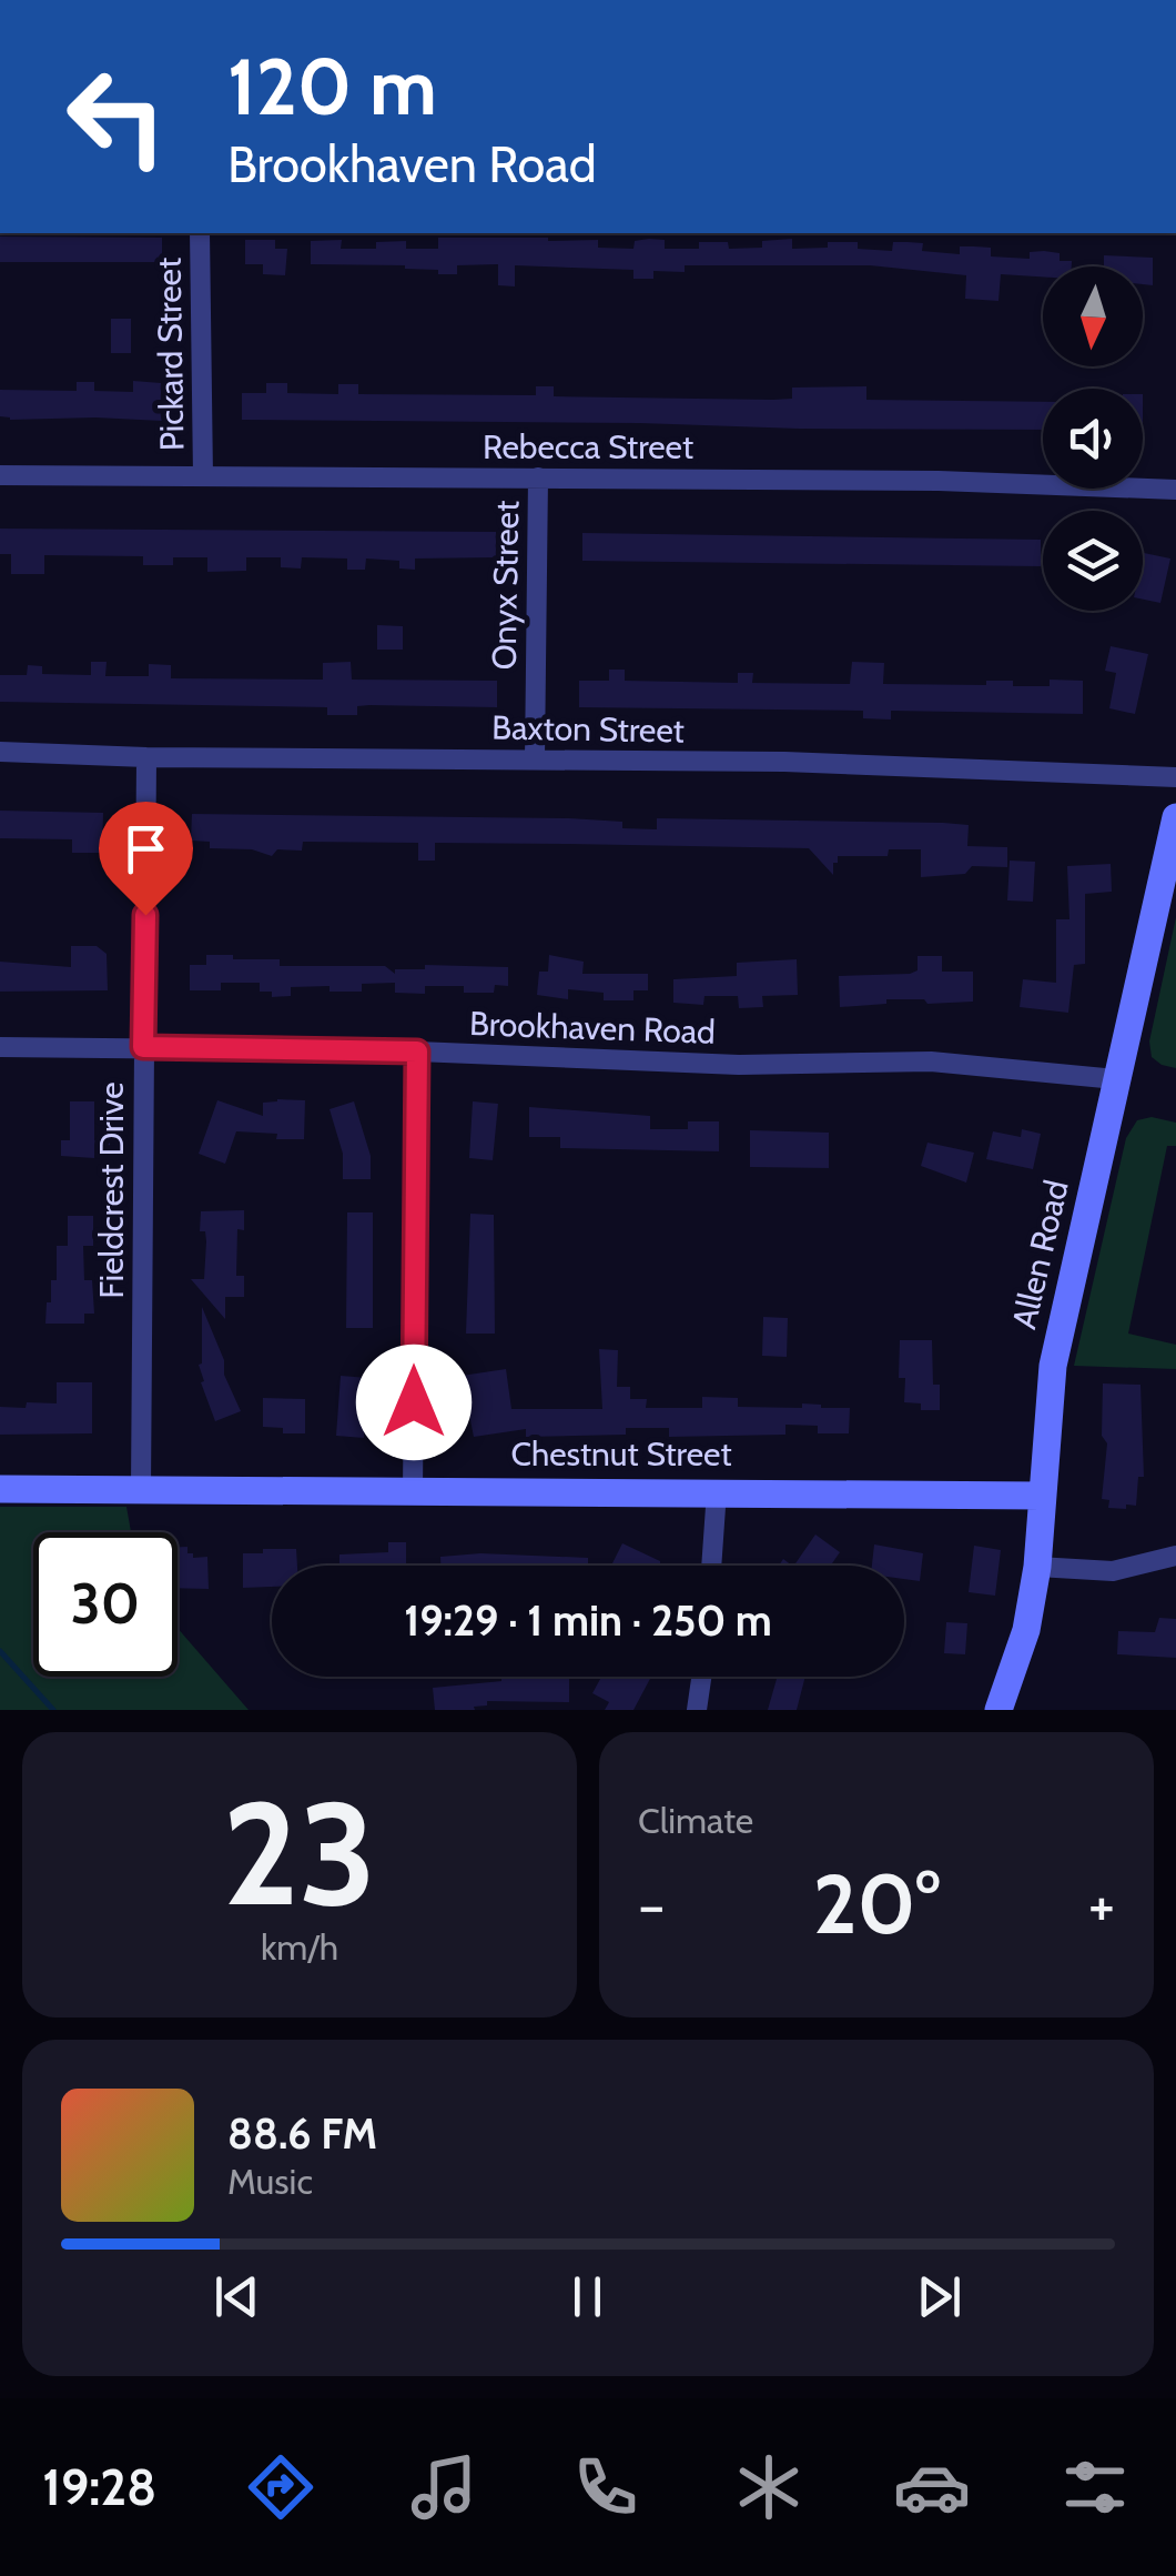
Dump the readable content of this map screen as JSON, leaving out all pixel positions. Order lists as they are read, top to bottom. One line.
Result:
{"streets":{"street":["Pickard Street","Rebecca Street","Onyx Street","Baxton Street","Brookhaven Road","Fieldcrest Drive","Allen Road","Chestnut Street"]},"crossings":[["Pickard Street","Rebecca Street"],["Rebecca Street","Onyx Street"],["Onyx Street","Baxton Street"],["Baxton Street","Fieldcrest Drive"],["Brookhaven Road","Fieldcrest Drive"],["Brookhaven Road","Allen Road"],["Fieldcrest Drive","Chestnut Street"],["Allen Road","Chestnut Street"]],"north":"bottom","page":{"turn":["120 m","Brookhaven Road"],"limit":"30","trip":"19:29 · 1 min · 250 m","tile":[["23","km/h"],"Climate"],"heat":["−","20°","+"],"song":["88.6 FM","Music"],"tabs":"19:28"}}
